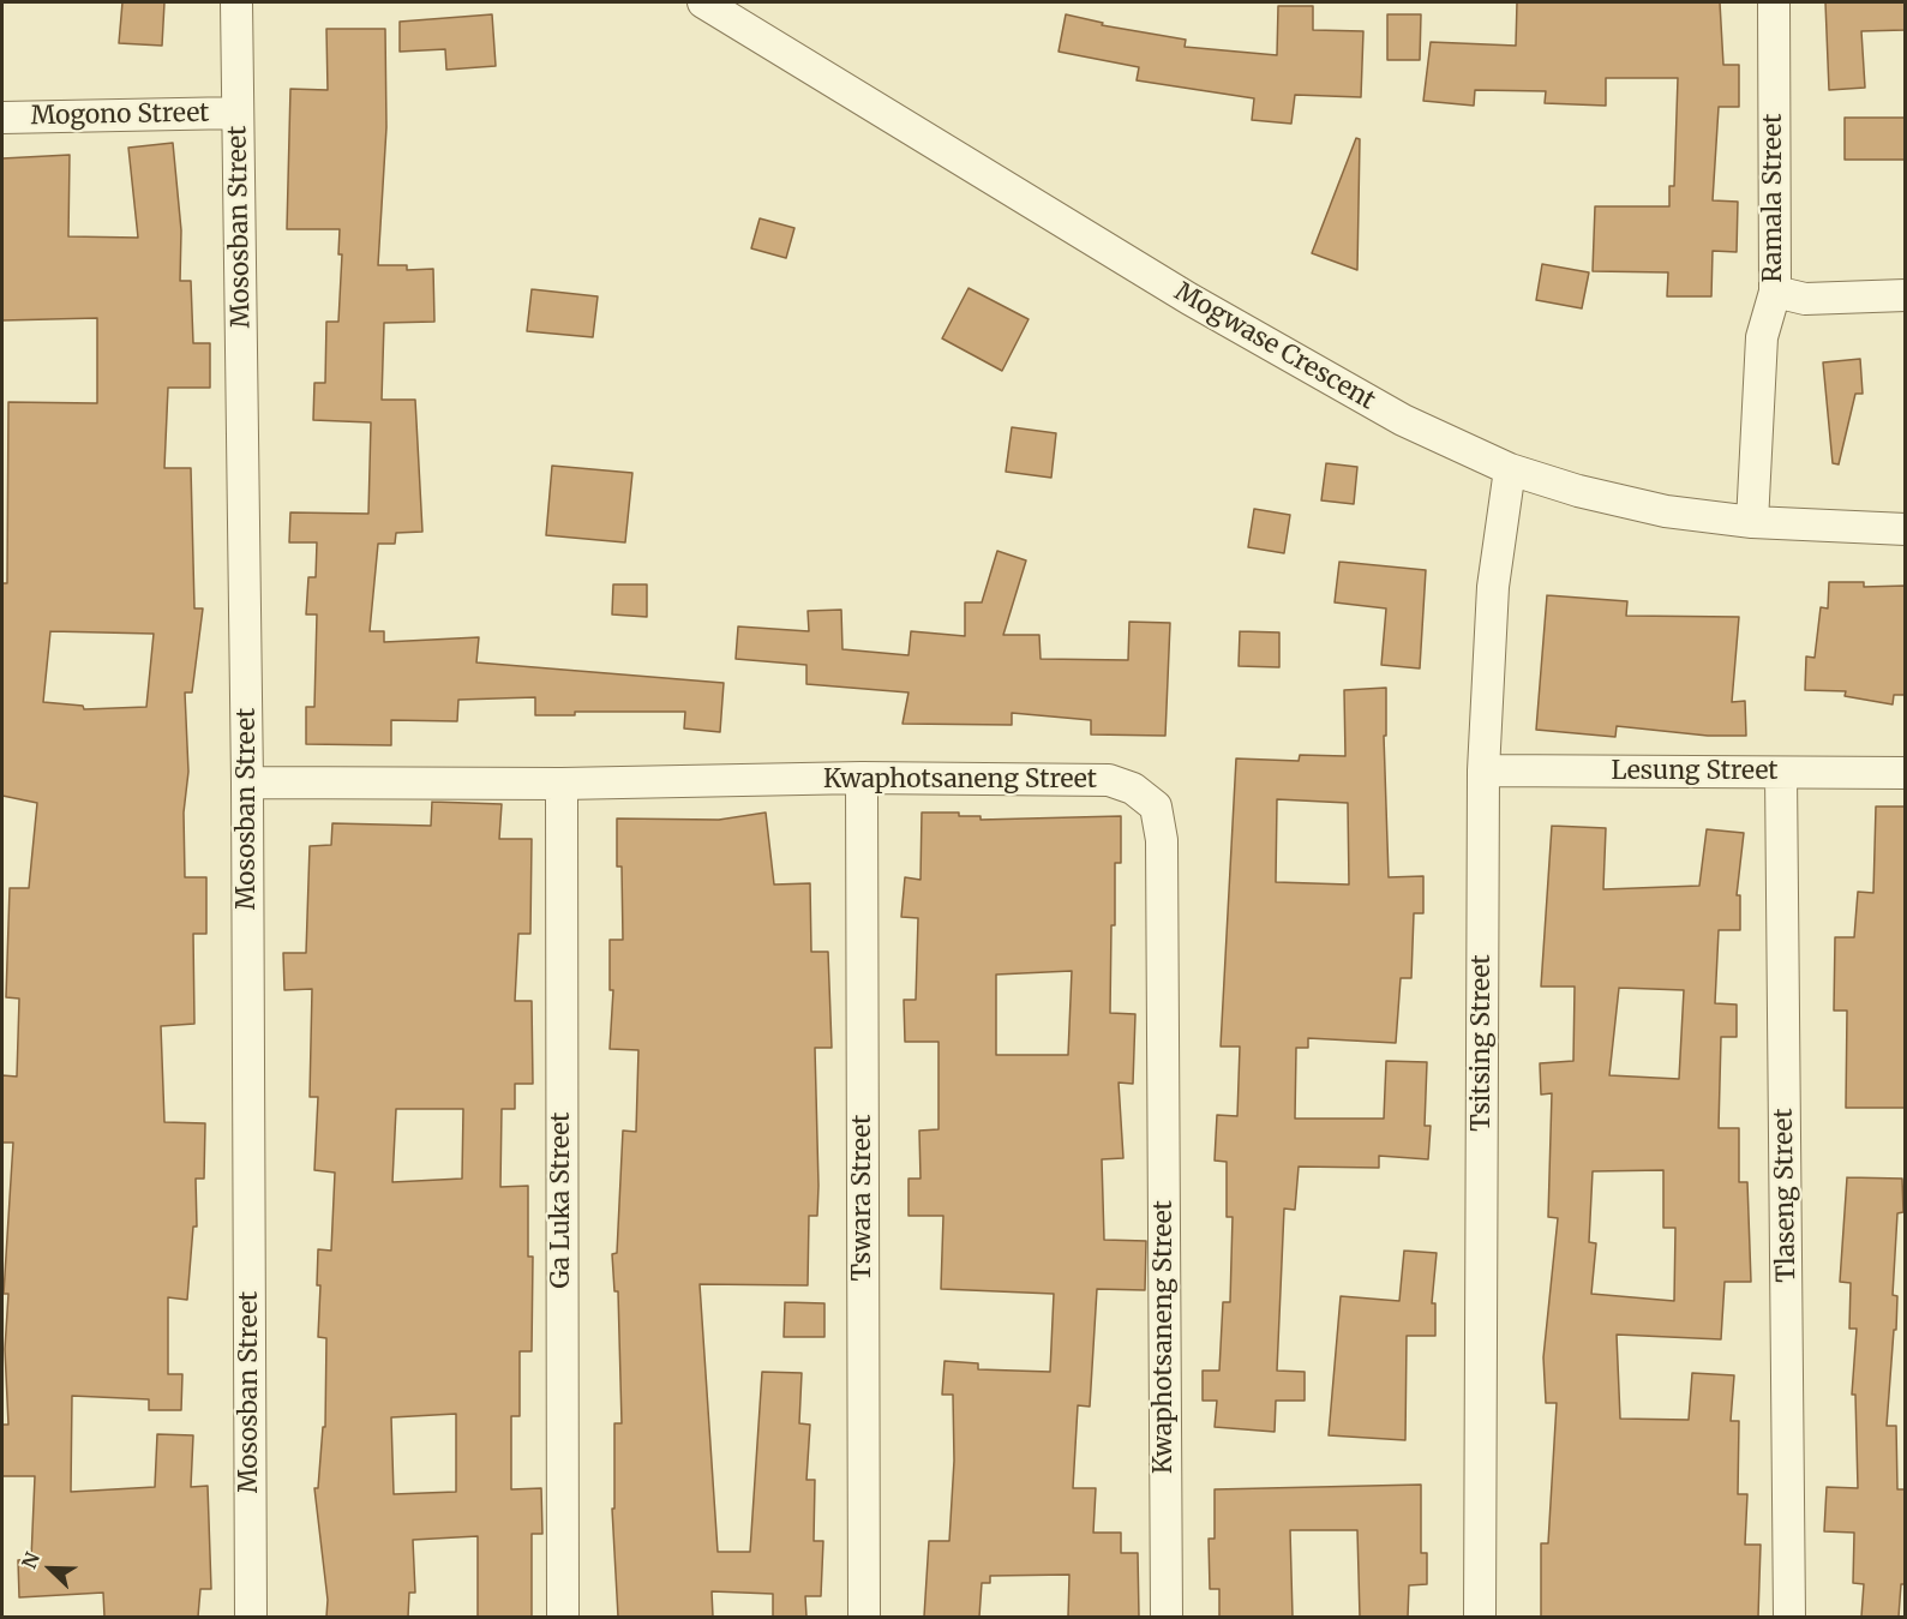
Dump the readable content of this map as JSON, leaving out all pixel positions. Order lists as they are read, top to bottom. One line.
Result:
{"streets":{"street":["Mogono Street","Ramala Street","Mososban Street","Mogwase Crescent","Lesung Street","Kwaphotsaneng Street","Tsitsing Street","Tlaseng Street","Tswara Street","Ga Luka Street"]},"crossings":[["Mogono Street","Mososban Street"],["Ramala Street","Mogwase Crescent"],["Mososban Street","Kwaphotsaneng Street"],["Mogwase Crescent","Tsitsing Street"],["Lesung Street","Tsitsing Street"],["Lesung Street","Tlaseng Street"],["Kwaphotsaneng Street","Tswara Street"],["Kwaphotsaneng Street","Ga Luka Street"]],"north":"top left"}
